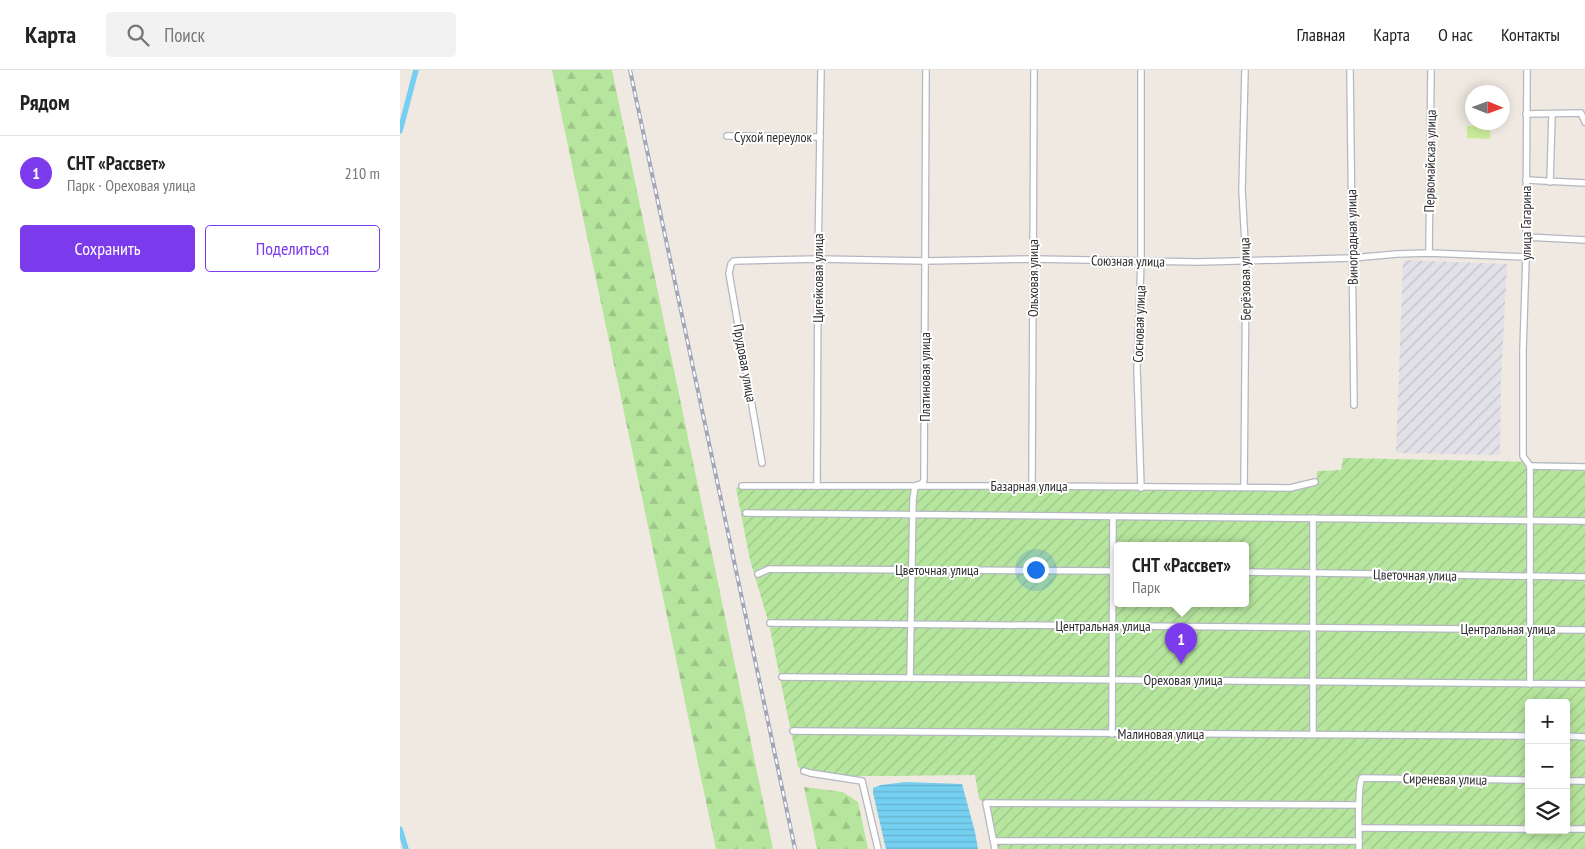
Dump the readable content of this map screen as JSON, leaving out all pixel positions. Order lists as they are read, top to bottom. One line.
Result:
{"streets":{"street":["Сухой переулок","Первомайская улица","улица Гагарина","Виноградная улица","Союзная улица","Цигейковая улица","Ольховая улица","Берёзовая улица","Сосновая улица","Прудовая улица","Платиновая улица","Базарная улица","Цветочная улица","Центральная улица","Ореховая улица","Малиновая улица","Сиреневая улица"]},"crossings":[["Сухой переулок","Цигейковая улица"],["Первомайская улица","Союзная улица"],["улица Гагарина","Союзная улица"],["Виноградная улица","Союзная улица"],["Союзная улица","Цигейковая улица"],["Союзная улица","Ольховая улица"],["Союзная улица","Берёзовая улица"],["Союзная улица","Сосновая улица"],["Союзная улица","Прудовая улица"],["Союзная улица","Платиновая улица"],["Цигейковая улица","Базарная улица"],["Ольховая улица","Базарная улица"],["Берёзовая улица","Базарная улица"],["Сосновая улица","Базарная улица"],["Платиновая улица","Базарная улица"],["Платиновая улица","Цветочная улица"],["Платиновая улица","Центральная улица"],["Платиновая улица","Ореховая улица"]],"north":"right","page":{"header":"Карта","search":"Поиск","nav":["Главная","Карта","О нас","Контакты"],"heading":"Рядом","list":[{"mark":"1","name":"СНТ «Рассвет»","note":"Парк · Ореховая улица","value":"210 m"}],"buttons":["Сохранить","Поделиться"],"popup":["СНТ «Рассвет»","Парк"],"pins":"1","map_buttons":["+","−"]}}
